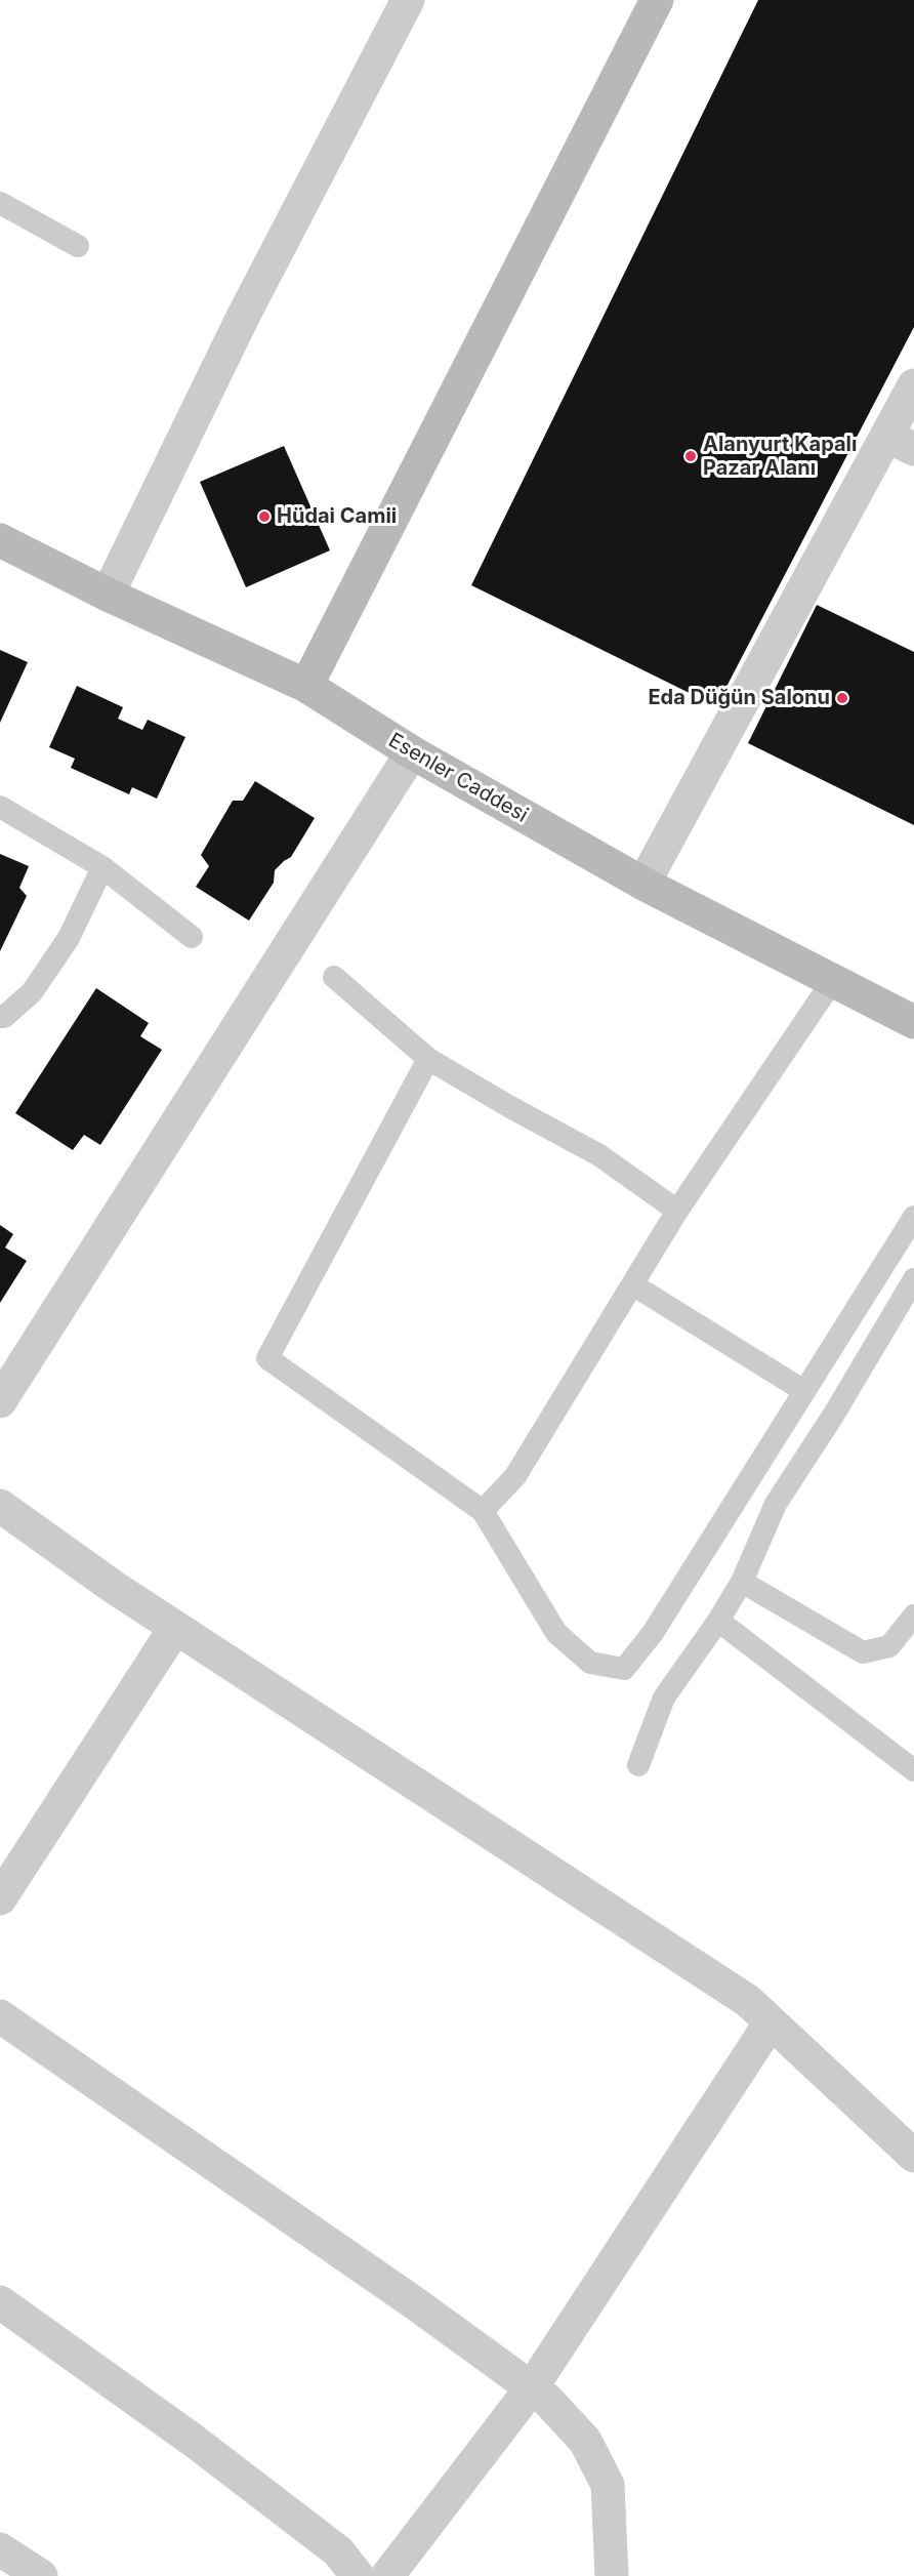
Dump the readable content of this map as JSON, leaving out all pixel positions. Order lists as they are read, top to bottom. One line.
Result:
{"streets":{"street":["Esenler Caddesi"]},"places":["Alanyurt Kapalı Pazar Alanı","Hüdai Camii","Eda Düğün Salonu"]}
